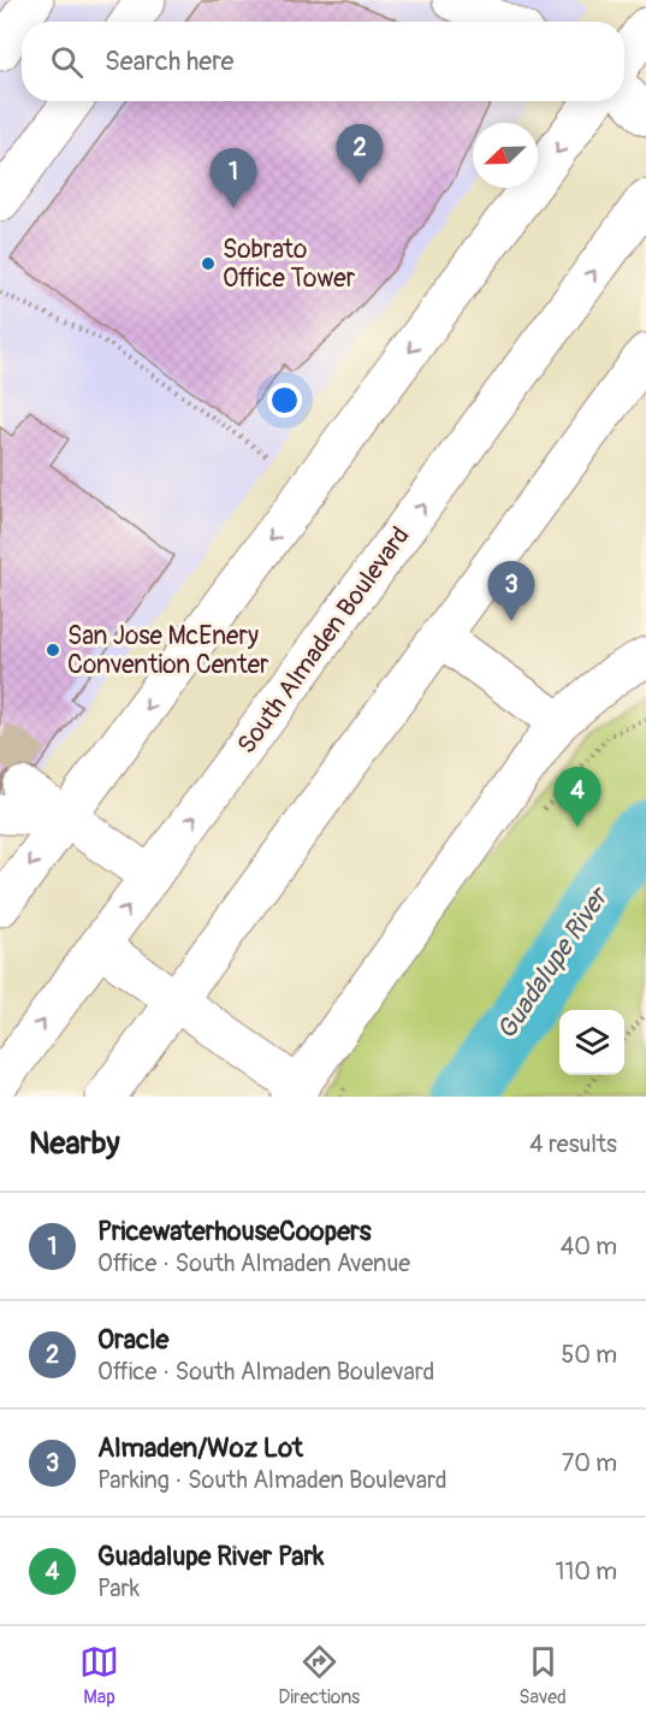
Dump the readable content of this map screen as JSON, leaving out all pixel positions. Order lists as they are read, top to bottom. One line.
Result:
{"streets":{"main road":["South Almaden Boulevard"]},"water":["Guadalupe River"],"places":["Sobrato Office Tower","San Jose McEnery Convention Center"],"north":"bottom left","page":{"search":"Search here","pins":["2","1","3","4"],"heading":["Nearby","4 results"],"list":[{"mark":"1","name":"PricewaterhouseCoopers","note":"Office · South Almaden Avenue","value":"40 m"},{"mark":"2","name":"Oracle","note":"Office · South Almaden Boulevard","value":"50 m"},{"mark":"3","name":"Almaden/Woz Lot","note":"Parking · South Almaden Boulevard","value":"70 m"},{"mark":"4","name":"Guadalupe River Park","note":"Park","value":"110 m"}],"nav":["Map","Directions","Saved"]}}
